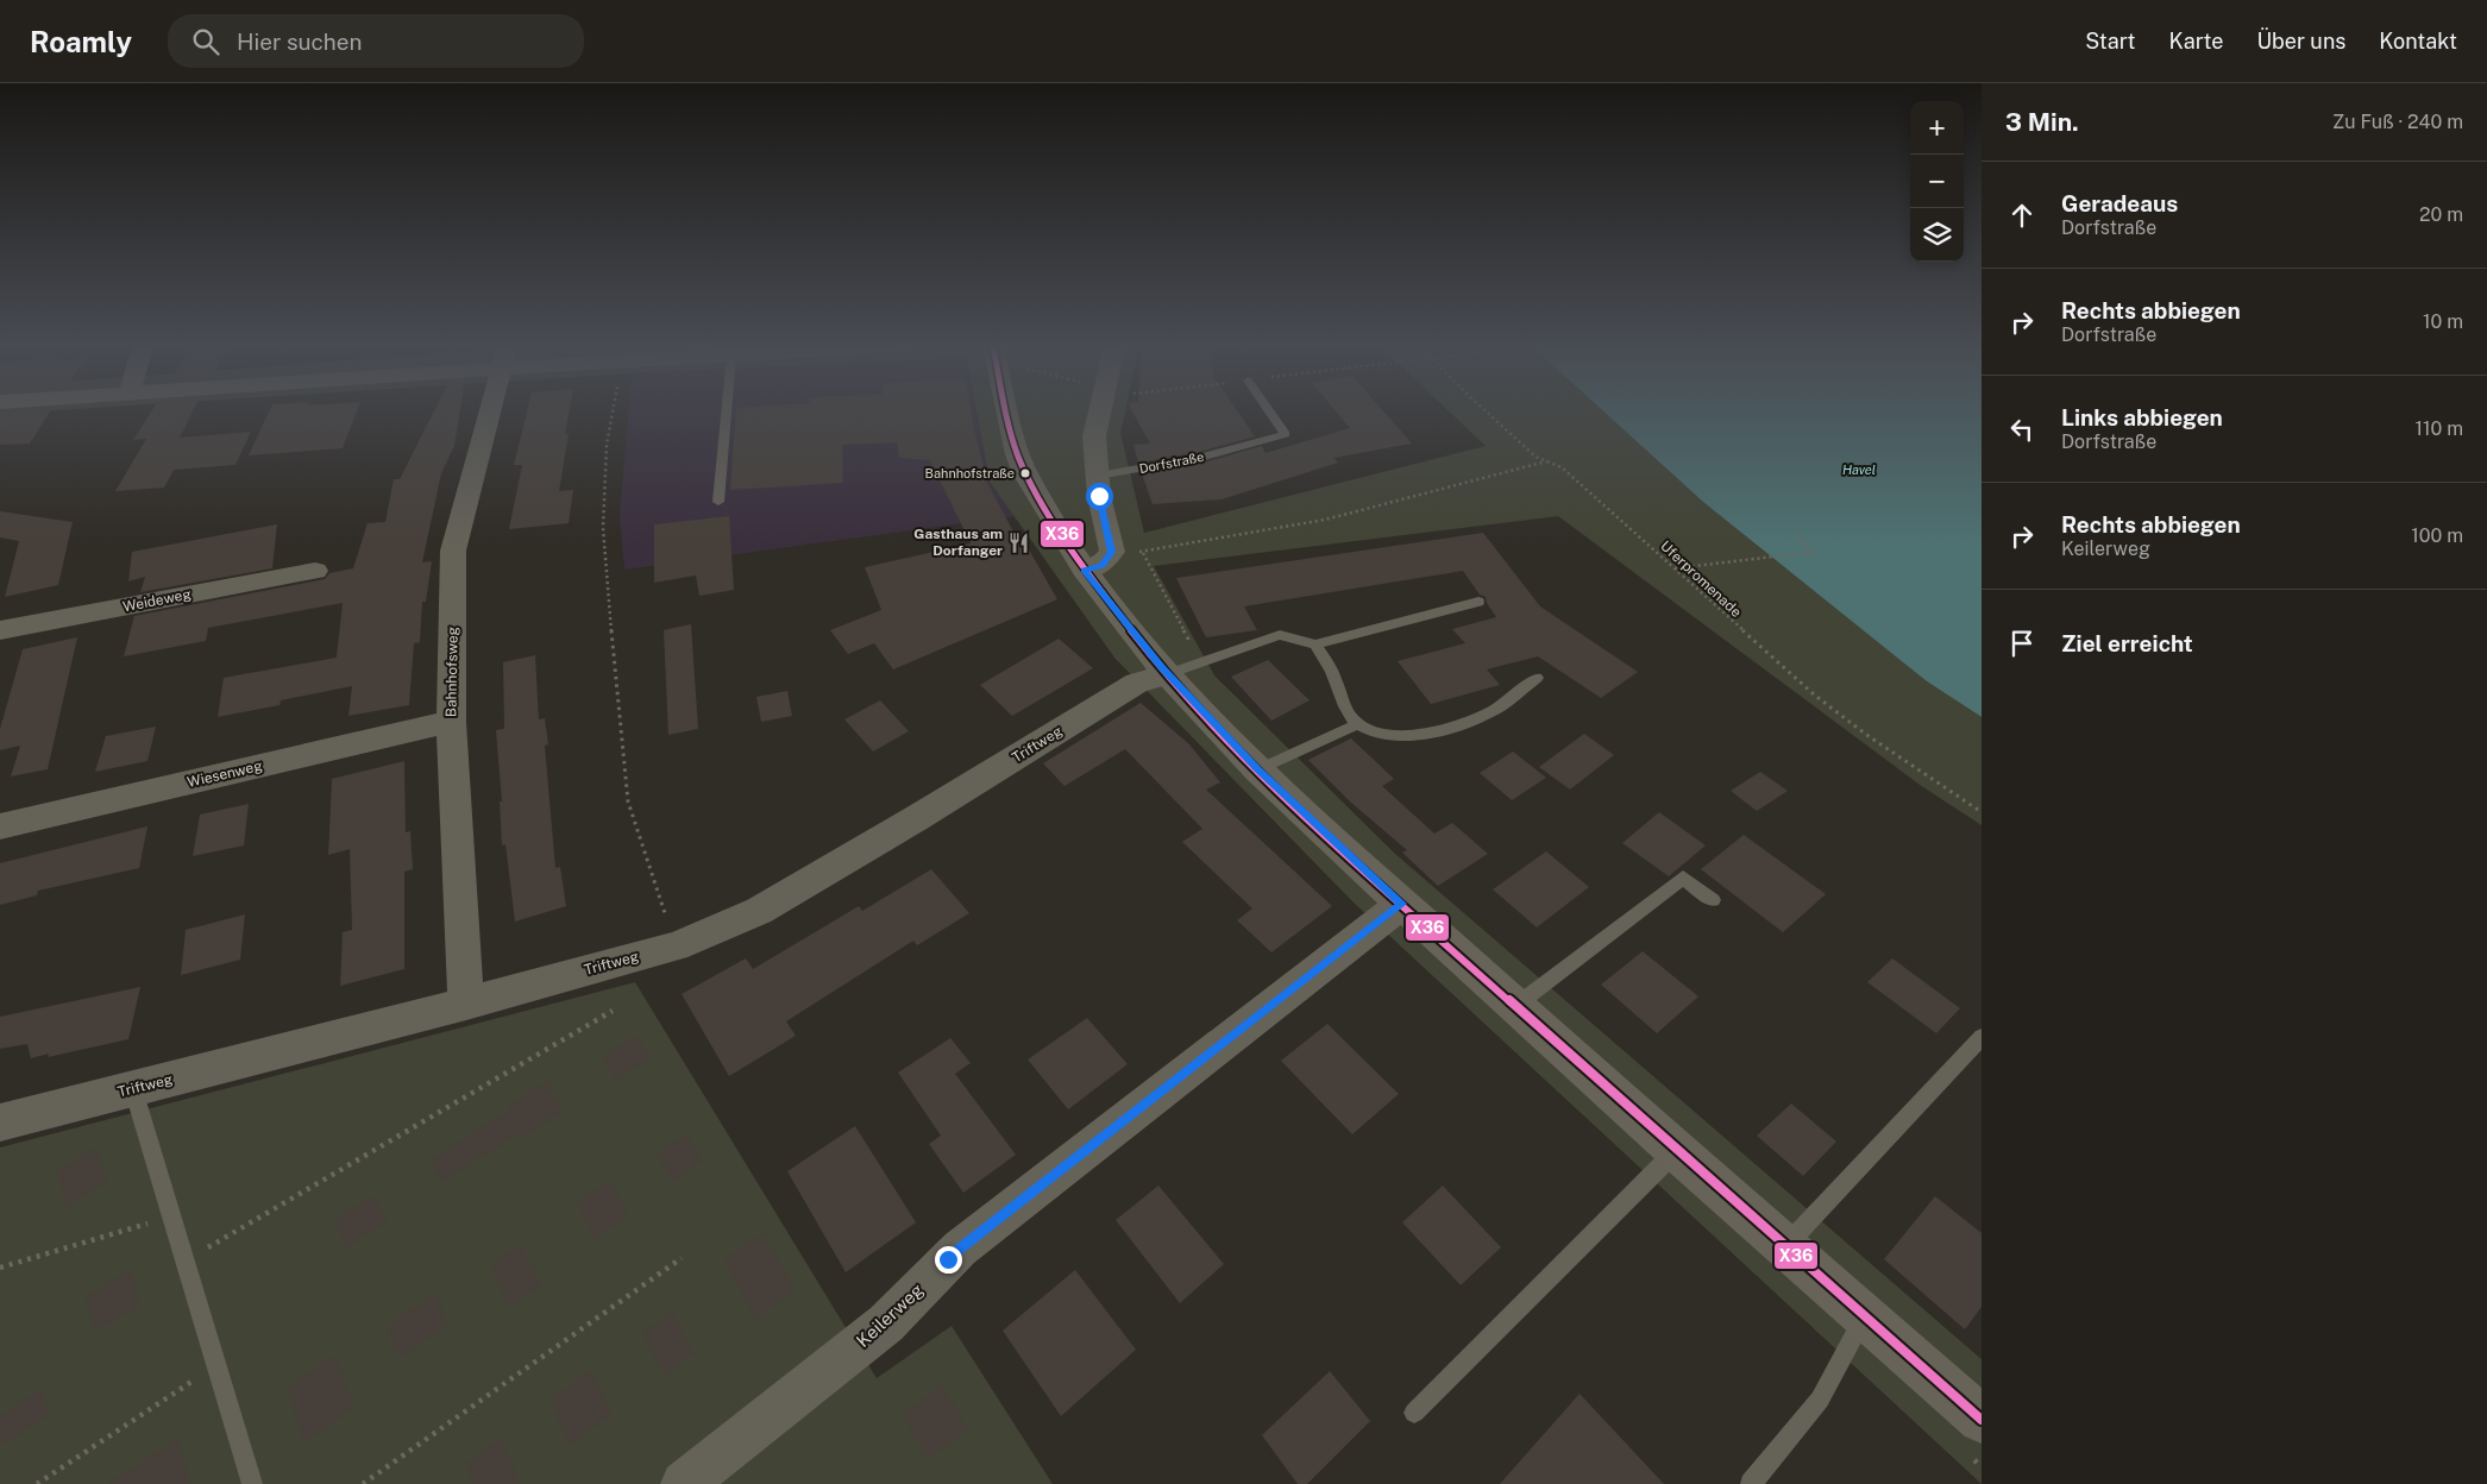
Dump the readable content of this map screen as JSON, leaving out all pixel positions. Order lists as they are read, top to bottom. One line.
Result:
{"streets":{"street":["Weideweg","Bahnhofsweg","Triftweg","Wiesenweg","Keilerweg"],"lane":["Dorfstraße"],"path":["Uferpromenade"]},"crossings":[["Bahnhofsweg","Triftweg"],["Bahnhofsweg","Wiesenweg"]],"water":["Havel"],"places":{"other":["Bahnhofstraße"],"restaurant":["Gasthaus am Dorfanger"]},"lines":["transit line X36"],"page":{"header":"Roamly","search":"Hier suchen","nav":["Start","Karte","Über uns","Kontakt"],"heading":["3 Min.","Zu Fuß · 240 m"],"map_buttons":["+","−"],"list":[["Geradeaus","Dorfstraße","20 m"],["Rechts abbiegen","Dorfstraße","10 m"],["Links abbiegen","Dorfstraße","110 m"],["Rechts abbiegen","Keilerweg","100 m"],"Ziel erreicht"]}}
